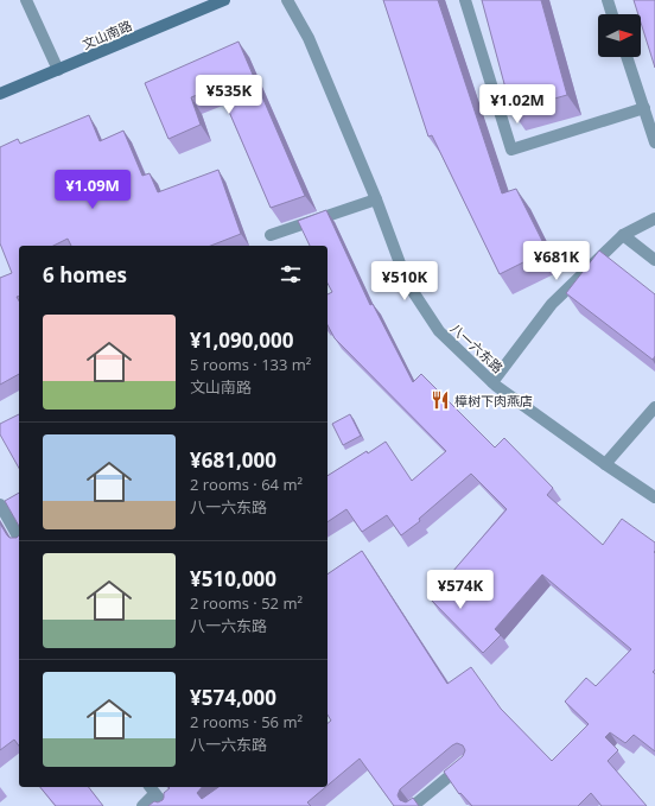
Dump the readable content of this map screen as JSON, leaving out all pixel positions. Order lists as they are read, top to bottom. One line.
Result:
{"streets":{"main road":["文山南路"],"street":["八一六东路"]},"places":{"restaurant":["樟树下肉燕店"]},"north":"right","page":{"price":["¥535K","¥1.02M","¥1.09M","¥681K","¥510K","¥574K"],"heading":"6 homes","list":[{"name":"¥1,090,000","note":"5 rooms · 133 m² · 文山南路"},{"name":"¥681,000","note":"2 rooms · 64 m² · 八一六东路"},{"name":"¥510,000","note":"2 rooms · 52 m² · 八一六东路"},{"name":"¥574,000","note":"2 rooms · 56 m² · 八一六东路"}]}}
